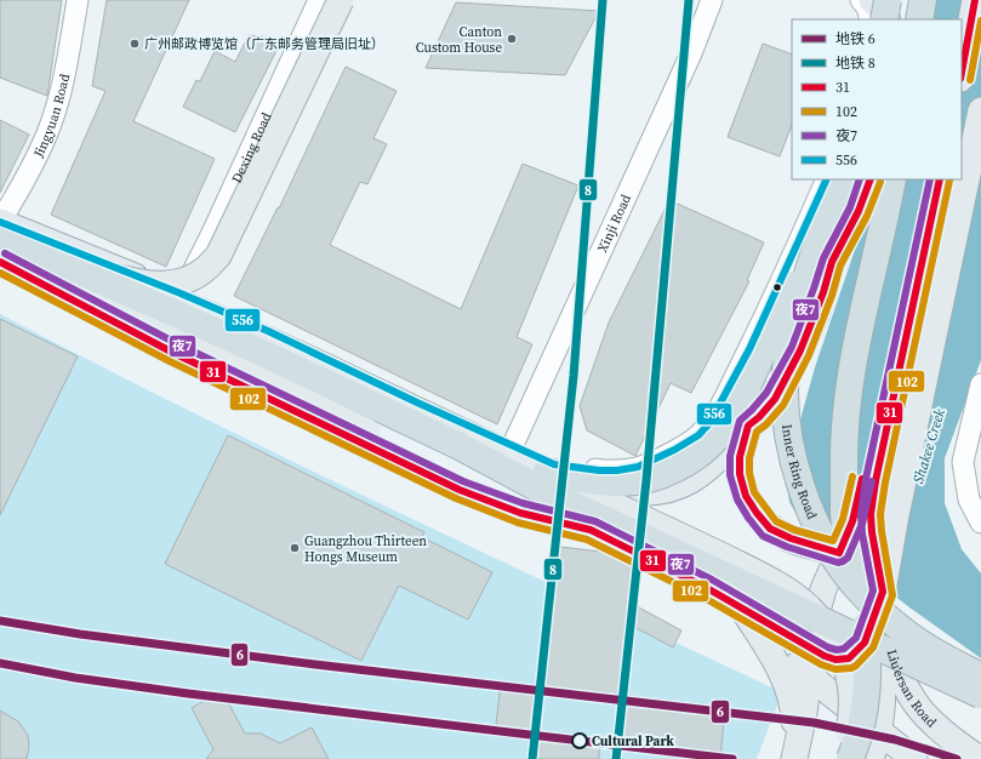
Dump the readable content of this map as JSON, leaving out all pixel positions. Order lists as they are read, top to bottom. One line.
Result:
{"streets":{"highway":["Inner Ring Road"],"main road":["Liu'ersan Road"],"street":["Jingyuan Road","Dexing Road","Xinji Road"]},"water":["Shakee Creek"],"places":["Canton Custom House","广州邮政博览馆（广东邮务管理局旧址）","Guangzhou Thirteen Hongs Museum","Cultural Park"],"lines":["metro line 8","transit line 31","transit line 102","transit line 夜7","transit line 556","metro line 6"],"legend":["地铁 6","地铁 8","31","102","夜7","556"]}
